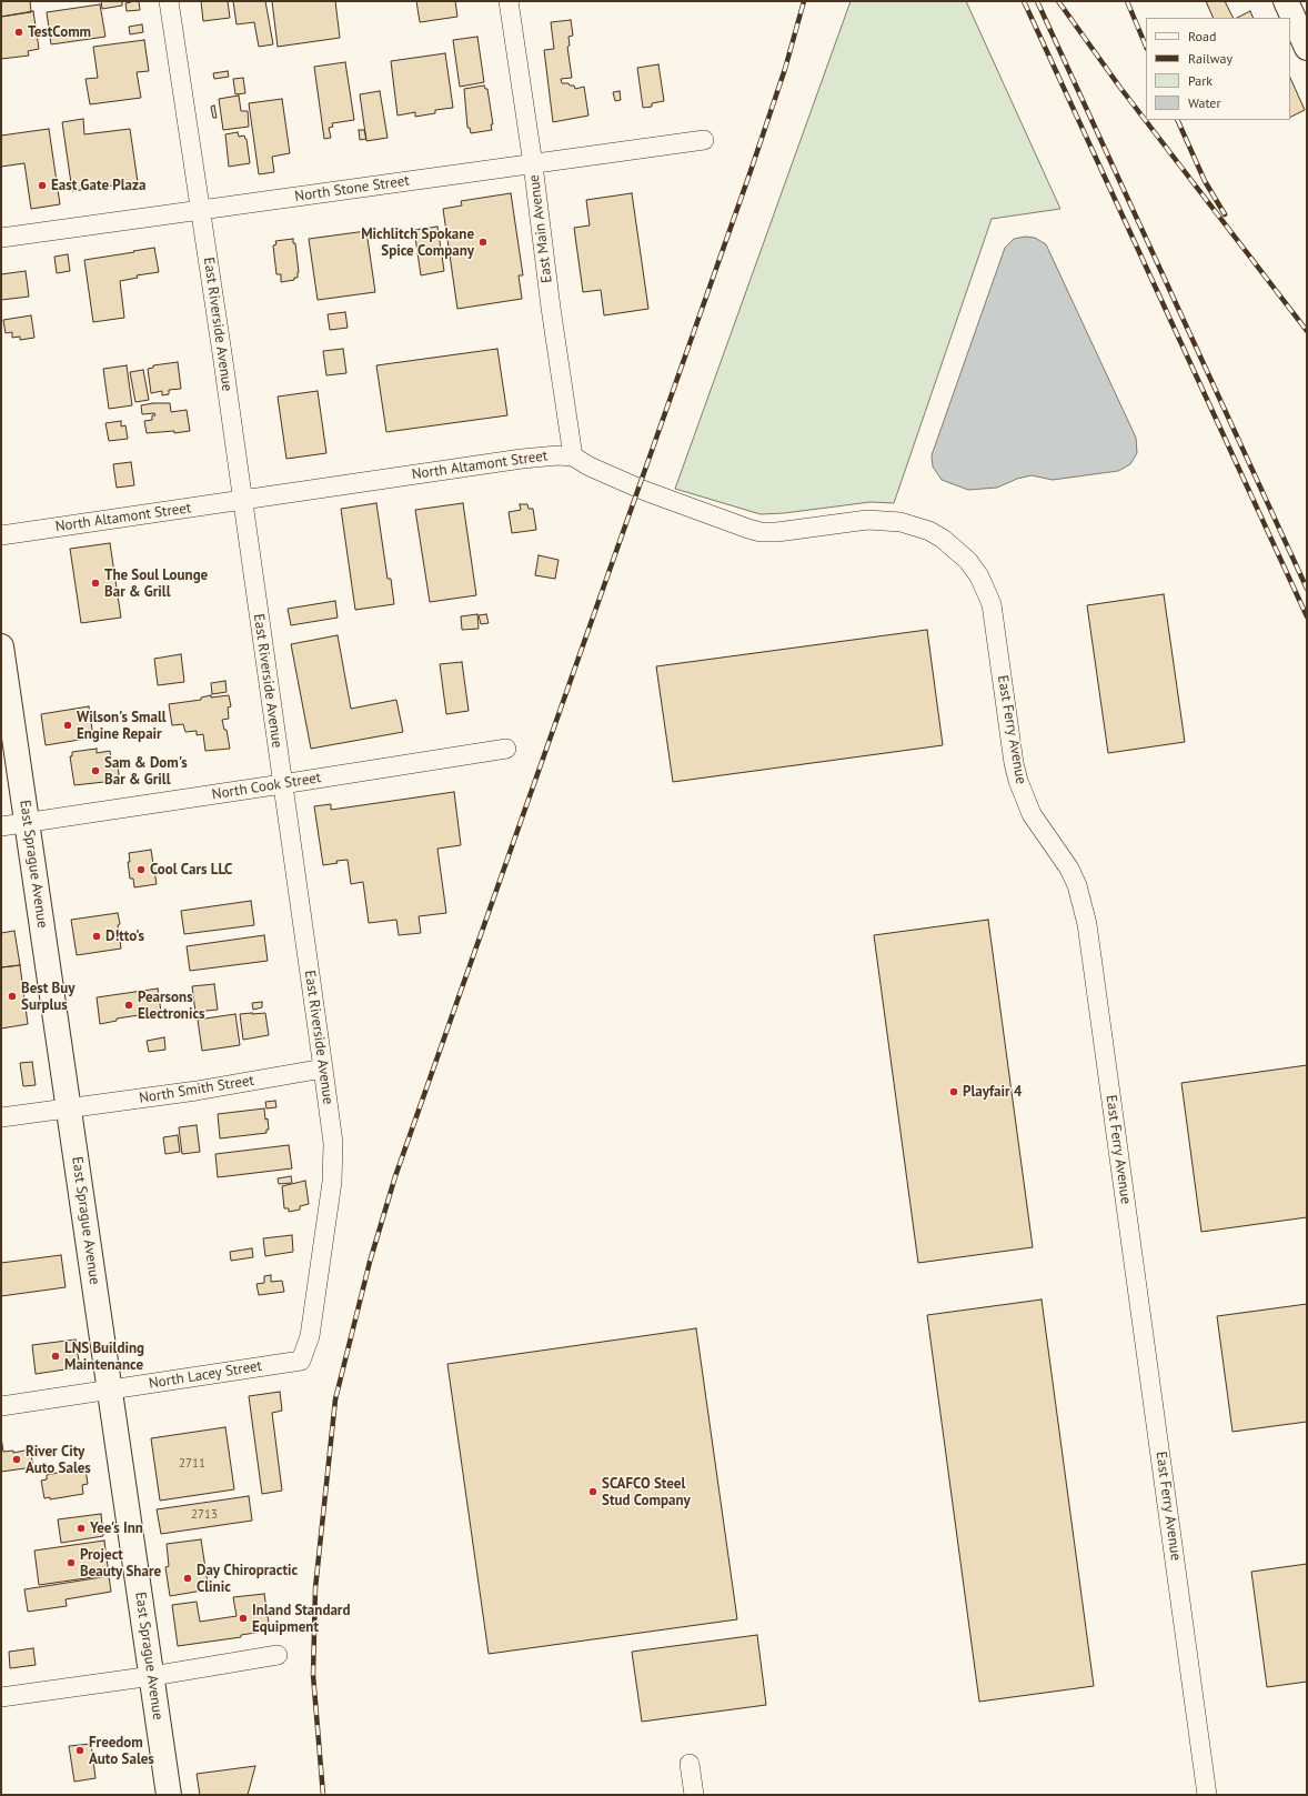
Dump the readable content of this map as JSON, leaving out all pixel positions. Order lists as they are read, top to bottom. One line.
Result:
{"streets":{"main road":["East Sprague Avenue"],"street":["North Stone Street","East Main Avenue","East Riverside Avenue","North Altamont Street","East Ferry Avenue","North Cook Street","North Smith Street","North Lacey Street"]},"crossings":[["North Stone Street","East Main Avenue"],["North Stone Street","East Riverside Avenue"],["East Main Avenue","North Altamont Street"],["East Riverside Avenue","North Altamont Street"],["East Riverside Avenue","North Cook Street"],["East Riverside Avenue","North Smith Street"],["East Riverside Avenue","North Lacey Street"],["North Altamont Street","East Ferry Avenue"],["North Cook Street","East Sprague Avenue"],["East Sprague Avenue","North Smith Street"],["East Sprague Avenue","North Lacey Street"]],"places":["TestComm","East Gate Plaza","Michlitch Spokane Spice Company","The Soul Lounge Bar & Grill","Wilson's Small Engine Repair","Sam & Dom's Bar & Grill","Cool Cars LLC","D!tto's","Best Buy Surplus","Pearsons Electronics","Playfair 4","LNS Building Maintenance","River City Auto Sales","SCAFCO Steel Stud Company","Yee's Inn","Project Beauty Share","Day Chiropractic Clinic","Inland Standard Equipment","Freedom Auto Sales"],"house_numbers":["2711","2713"],"legend":["Road","Railway","Park","Water"]}
